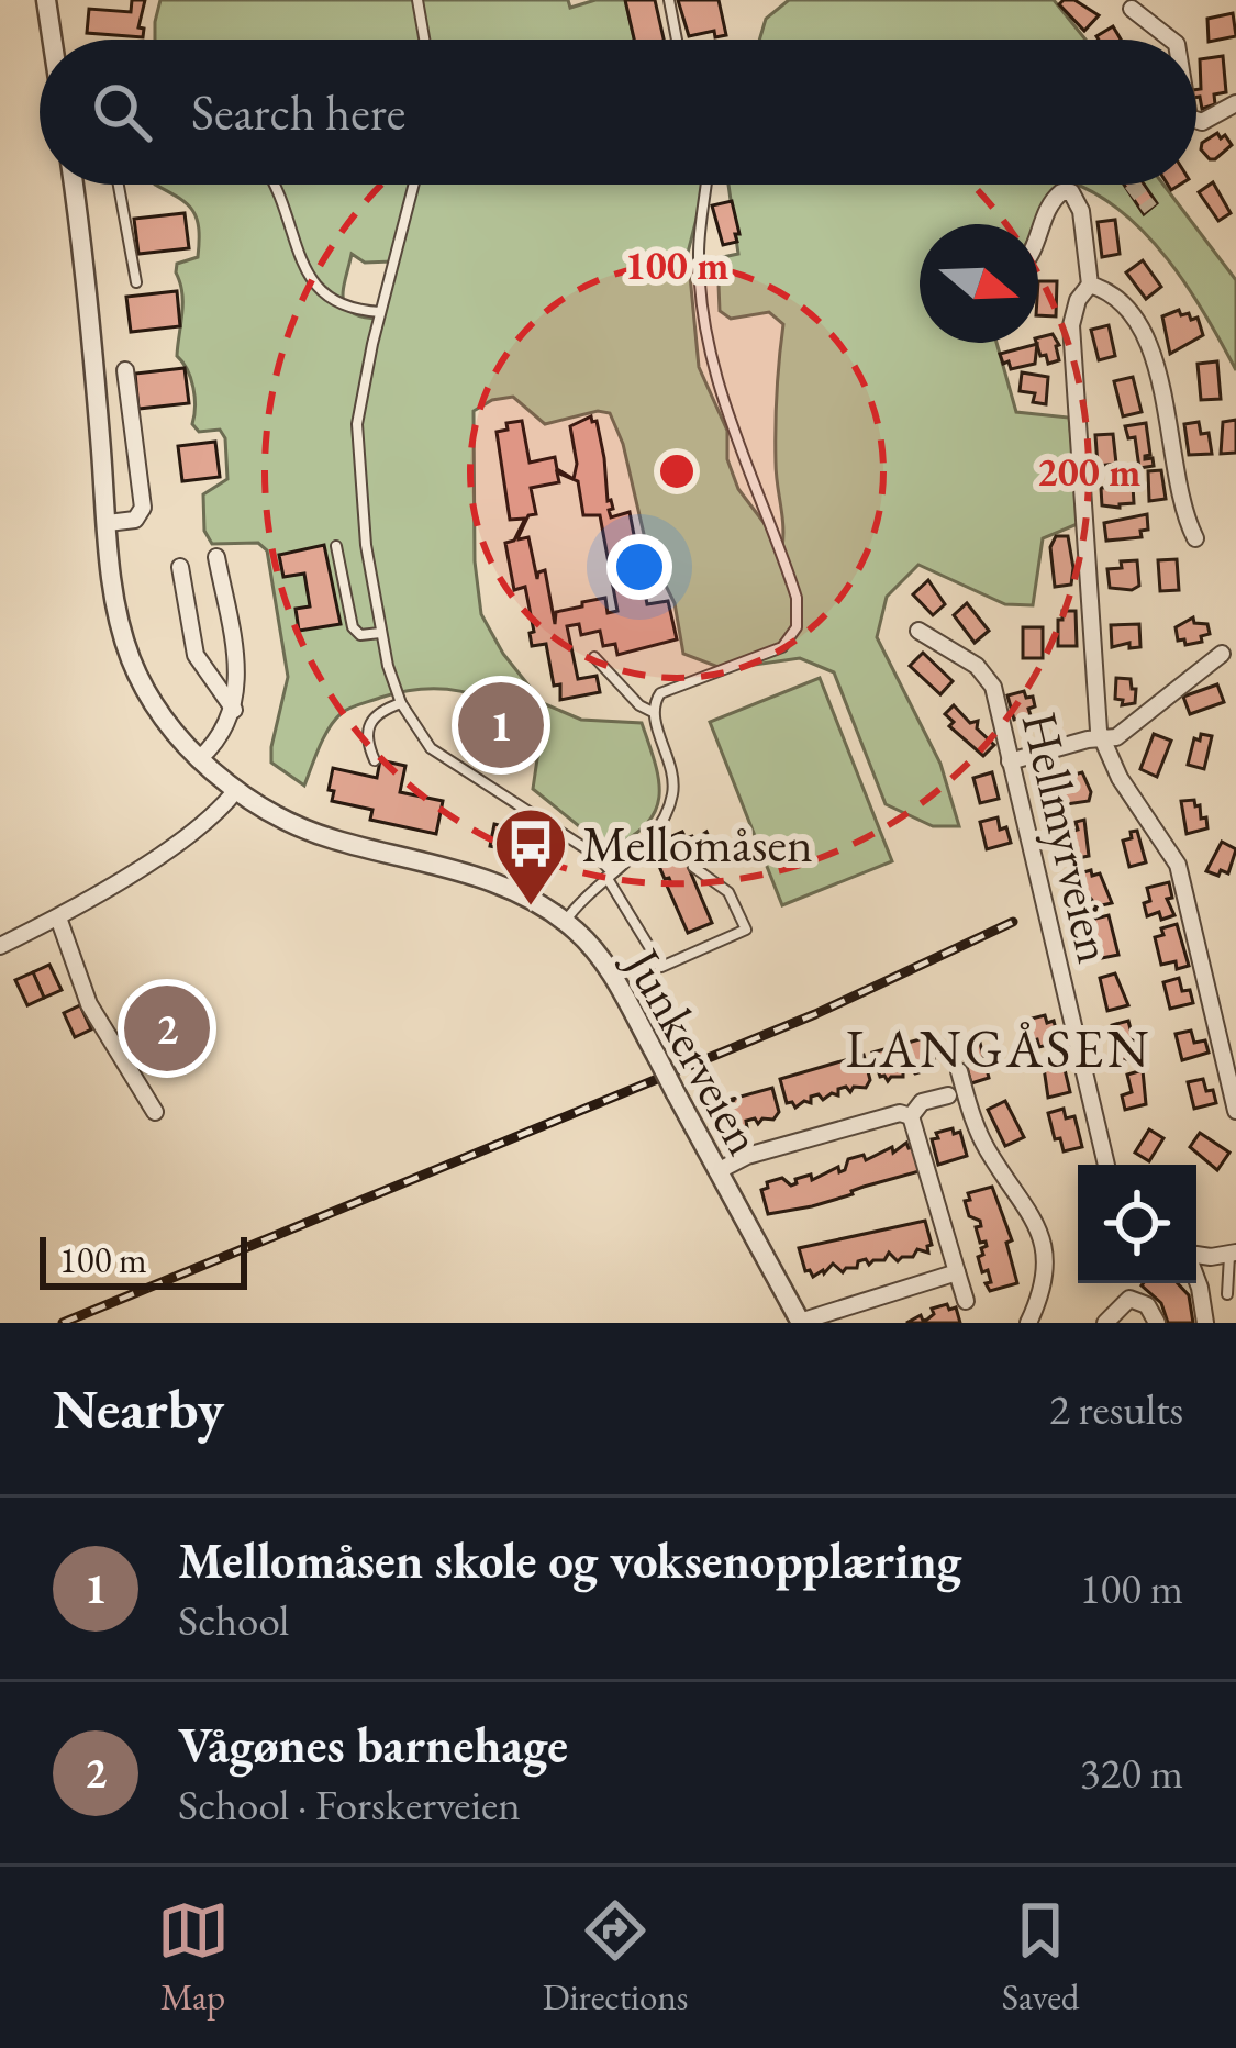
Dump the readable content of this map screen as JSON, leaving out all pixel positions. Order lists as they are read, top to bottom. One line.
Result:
{"streets":{"street":["Hellmyrveien","Junkerveien"]},"districts":["LANGÅSEN"],"places":{"bus stop":["Mellomåsen"]},"scale_bar":"100 m","north":"right","page":{"search":"Search here","pins":["1","2"],"scale":"100 m","heading":["Nearby","2 results"],"list":[{"mark":"1","name":"Mellomåsen skole og voksenopplæring","note":"School","value":"100 m"},{"mark":"2","name":"Vågønes barnehage","note":"School · Forskerveien","value":"320 m"}],"nav":["Map","Directions","Saved"]},"rings":["100 m","200 m"]}
